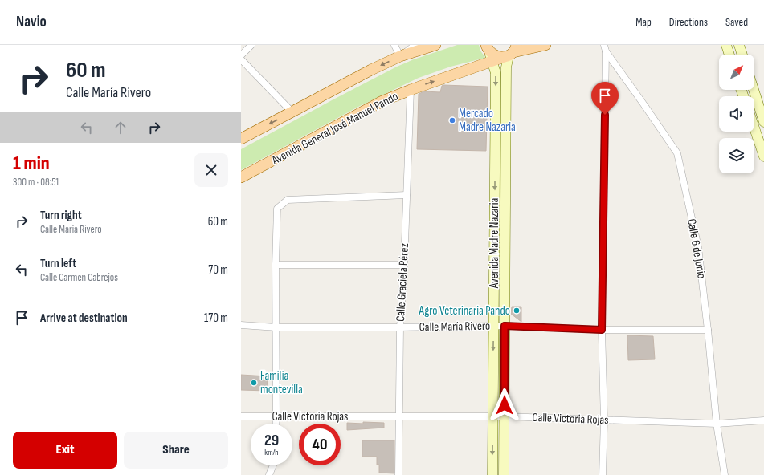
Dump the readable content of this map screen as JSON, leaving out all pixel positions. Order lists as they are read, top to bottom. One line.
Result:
{"streets":{"main road":["Avenida General José Manuel Pando"],"street":["Avenida Madre Nazaria","Calle 6 de Junio","Calle Graciela Pérez","Calle María Rivero","Calle Victoria Rojas"]},"crossings":[["Avenida General José Manuel Pando","Avenida Madre Nazaria"],["Avenida General José Manuel Pando","Calle Graciela Pérez"],["Avenida Madre Nazaria","Calle María Rivero"],["Avenida Madre Nazaria","Calle Victoria Rojas"],["Calle 6 de Junio","Calle María Rivero"],["Calle 6 de Junio","Calle Victoria Rojas"],["Calle Graciela Pérez","Calle María Rivero"],["Calle Graciela Pérez","Calle Victoria Rojas"]],"places":["Mercado Madre Nazaria","Agro Veterinaria Pando","Familia montevilla"],"north":"top right","page":{"header":"Navio","nav":["Map","Directions","Saved"],"turn":["60 m","Calle María Rivero"],"heading":["1 min","300 m · 08:51"],"list":[{"name":"Turn right","note":"Calle María Rivero","value":"60 m"},{"name":"Turn left","note":"Calle Carmen Cabrejos","value":"70 m"},{"name":"Arrive at destination","value":"170 m"}],"speed":"29 km/h","limit":"40","buttons":["Exit","Share"]}}
